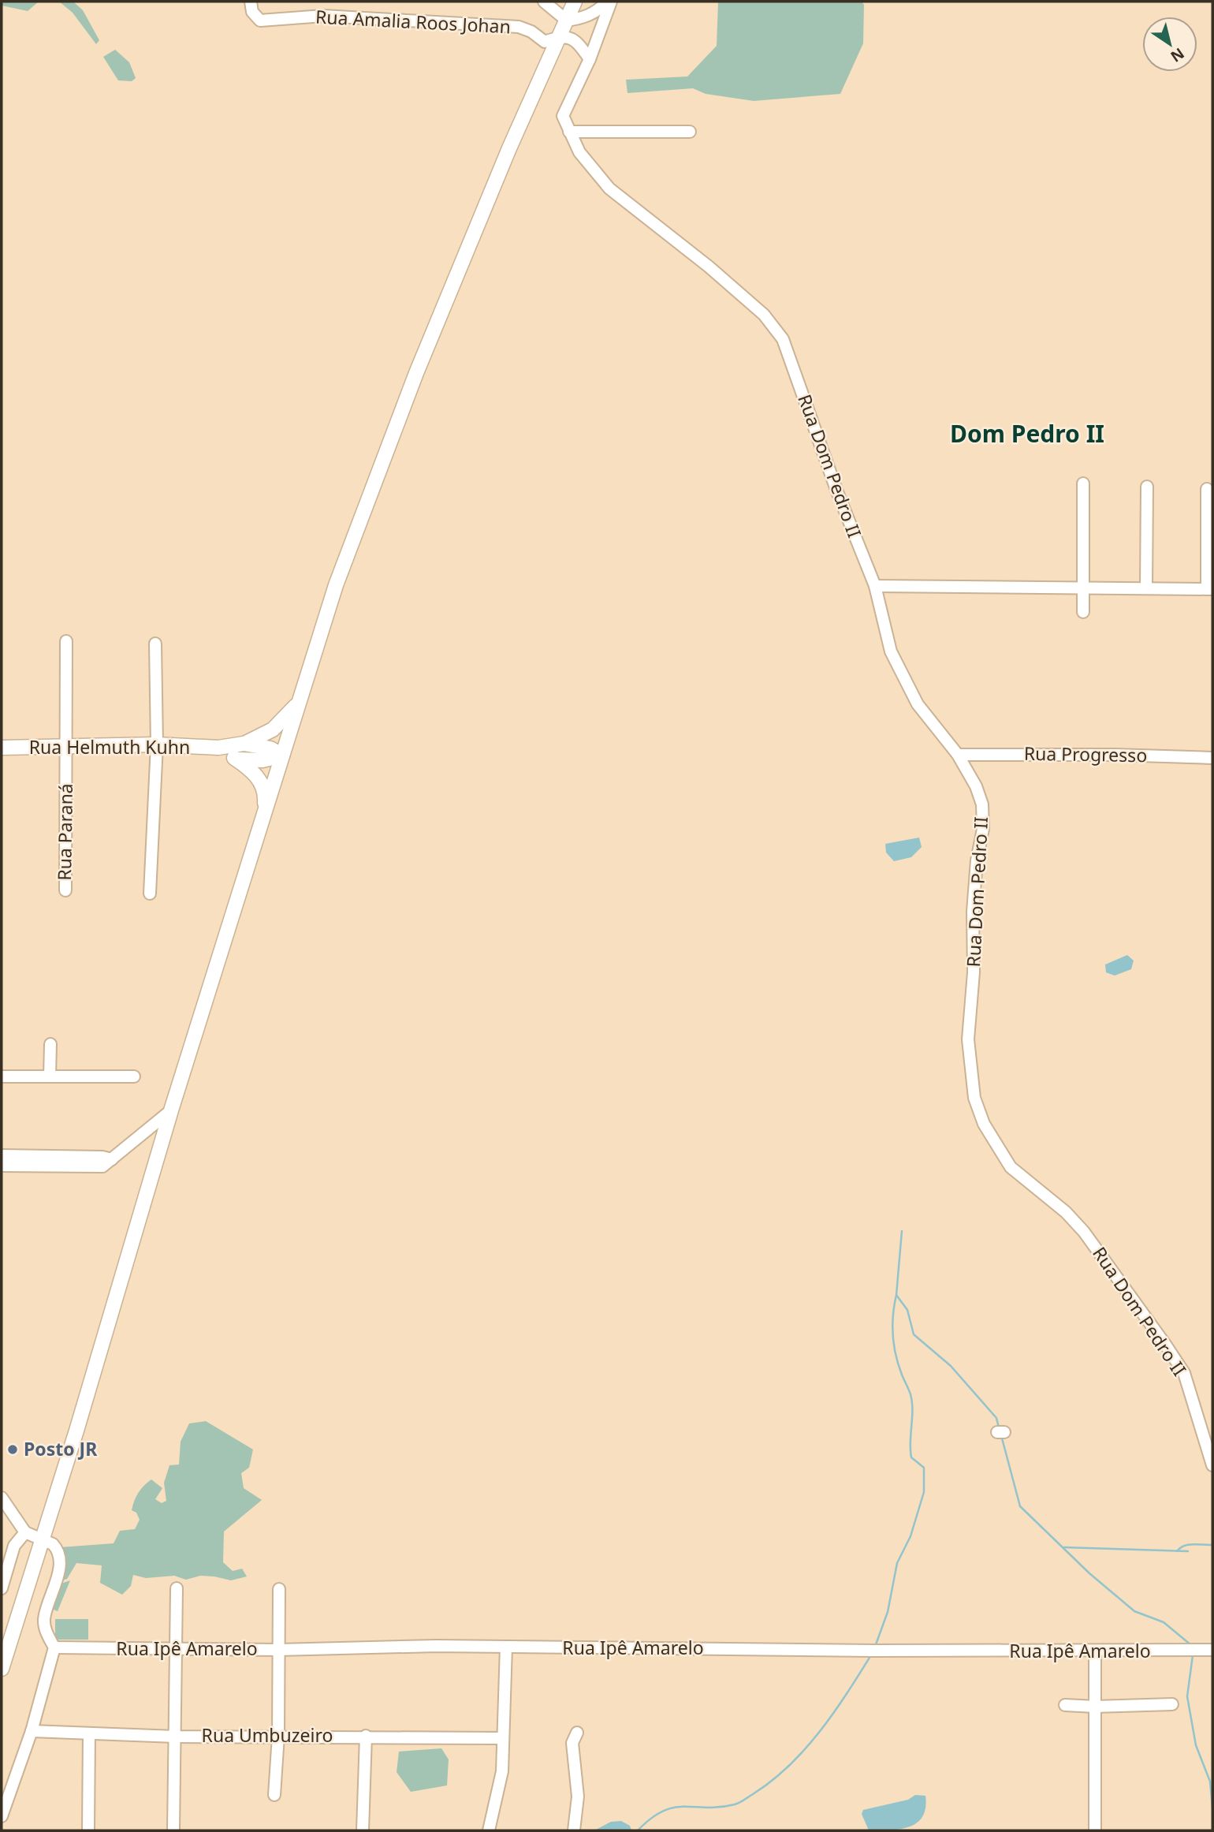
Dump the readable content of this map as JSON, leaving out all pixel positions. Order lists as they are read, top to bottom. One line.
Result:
{"streets":{"main road":["Rua Helmuth Kuhn"],"street":["Rua Amalia Roos Johan","Rua Dom Pedro II","Rua Progresso","Rua Paraná","Rua Ipê Amarelo","Rua Umbuzeiro"]},"crossings":[["Rua Dom Pedro II","Rua Progresso"],["Rua Helmuth Kuhn","Rua Paraná"]],"districts":["Dom Pedro II"],"places":["Posto JR"],"north":"bottom right"}
